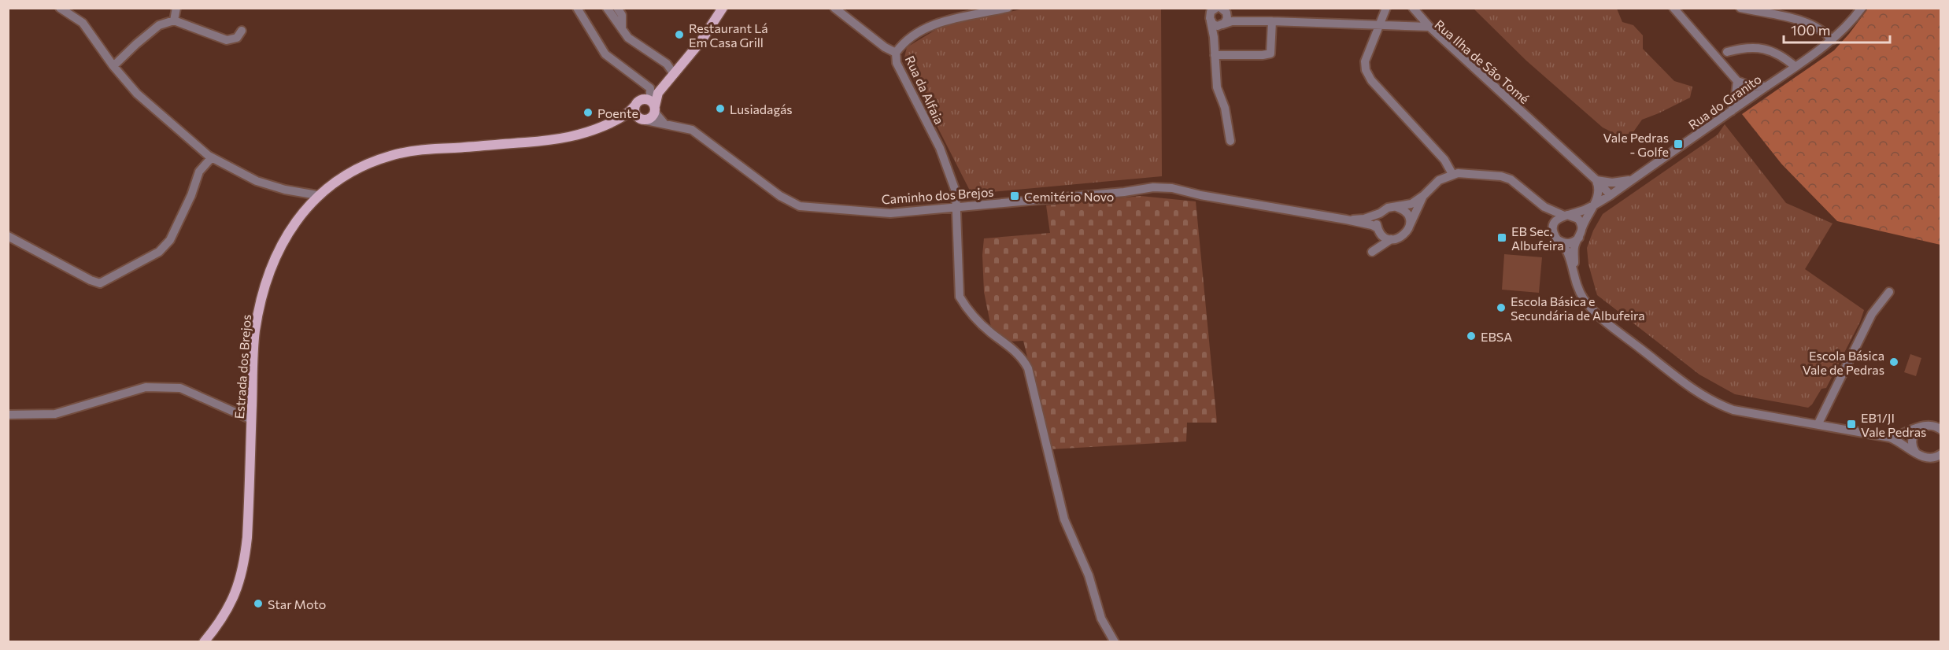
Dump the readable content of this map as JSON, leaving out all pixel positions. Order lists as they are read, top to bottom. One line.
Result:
{"streets":{"main road":["Estrada dos Brejos"],"street":["Rua Ilha de São Tomé","Rua da Alfaia","Rua do Granito","Caminho dos Brejos"]},"crossings":[["Rua Ilha de São Tomé","Rua do Granito"],["Rua da Alfaia","Caminho dos Brejos"]],"places":{"other":["Restaurant Lá Em Casa Grill","Lusiadagás","Poente","Escola Básica e Secundária de Albufeira","EBSA","Escola Básica Vale de Pedras","Star Moto"],"transit":["Vale Pedras - Golfe","Cemitério Novo","EB Sec. Albufeira","EB1/JI Vale Pedras"]},"scale_bar":"100 m"}
